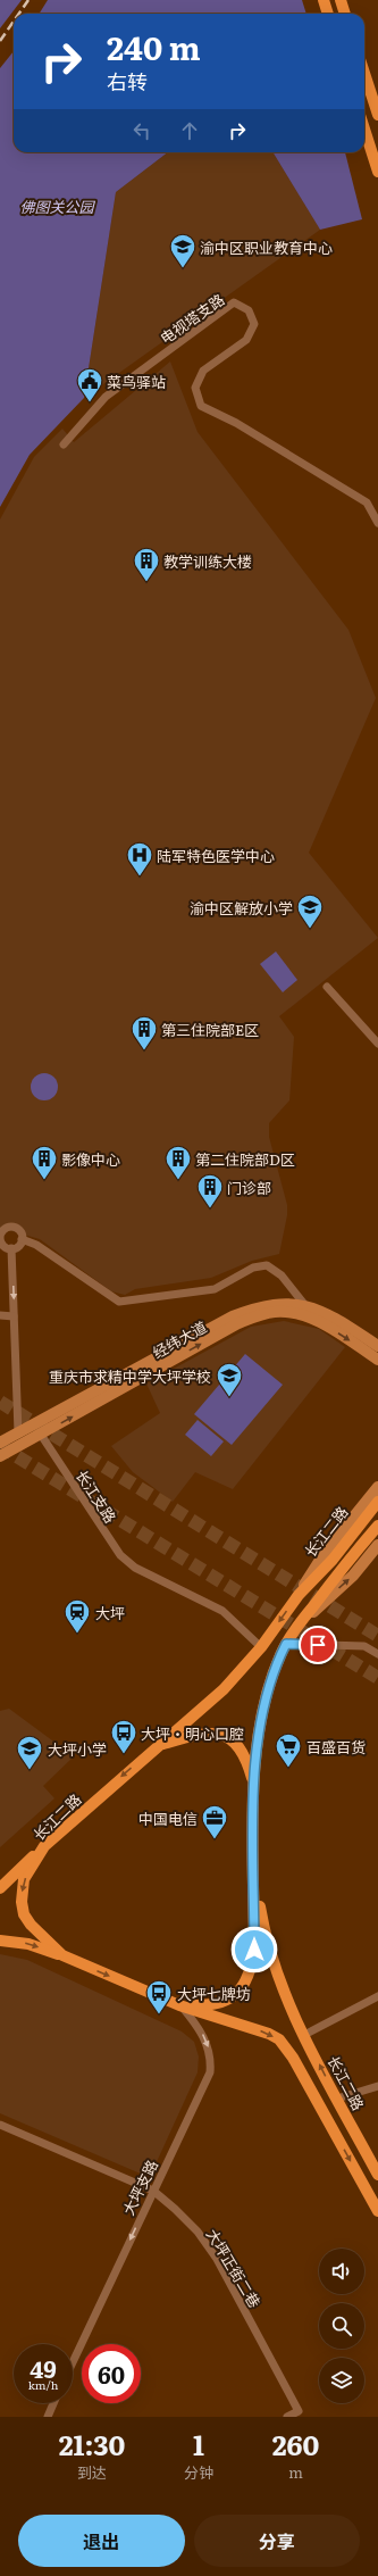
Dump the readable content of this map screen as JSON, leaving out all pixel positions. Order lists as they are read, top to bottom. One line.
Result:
{"streets":{"main road":["经纬大道","长江二路"],"street":["电视塔支路","长江支路","大坪支路","大坪正街二巷"]},"crossings":[["经纬大道","长江支路"],["长江支路","长江二路"],["长江二路","大坪支路"],["大坪支路","大坪正街二巷"]],"one_way":["大坪支路"],"parks":["佛图关公园"],"places":{"school or university":["渝中区职业教育中心","渝中区解放小学","重庆市求精中学大坪学校","大坪小学"],"public building":["菜鸟驿站"],"building":["教学训练大楼","第三住院部E区","影像中心","第二住院部D区","门诊部"],"hospital":["陆军特色医学中心"],"station":["大坪"],"bus stop":["大坪‧明心口腔","大坪七牌坊"],"supermarket":["百盛百货"],"office":["中国电信"]},"page":{"turn":["240 m","右转"],"speed":"49 km/h","limit":"60","eta":["21:30","到达","1","分钟","260","m"],"buttons":["退出","分享"]}}
